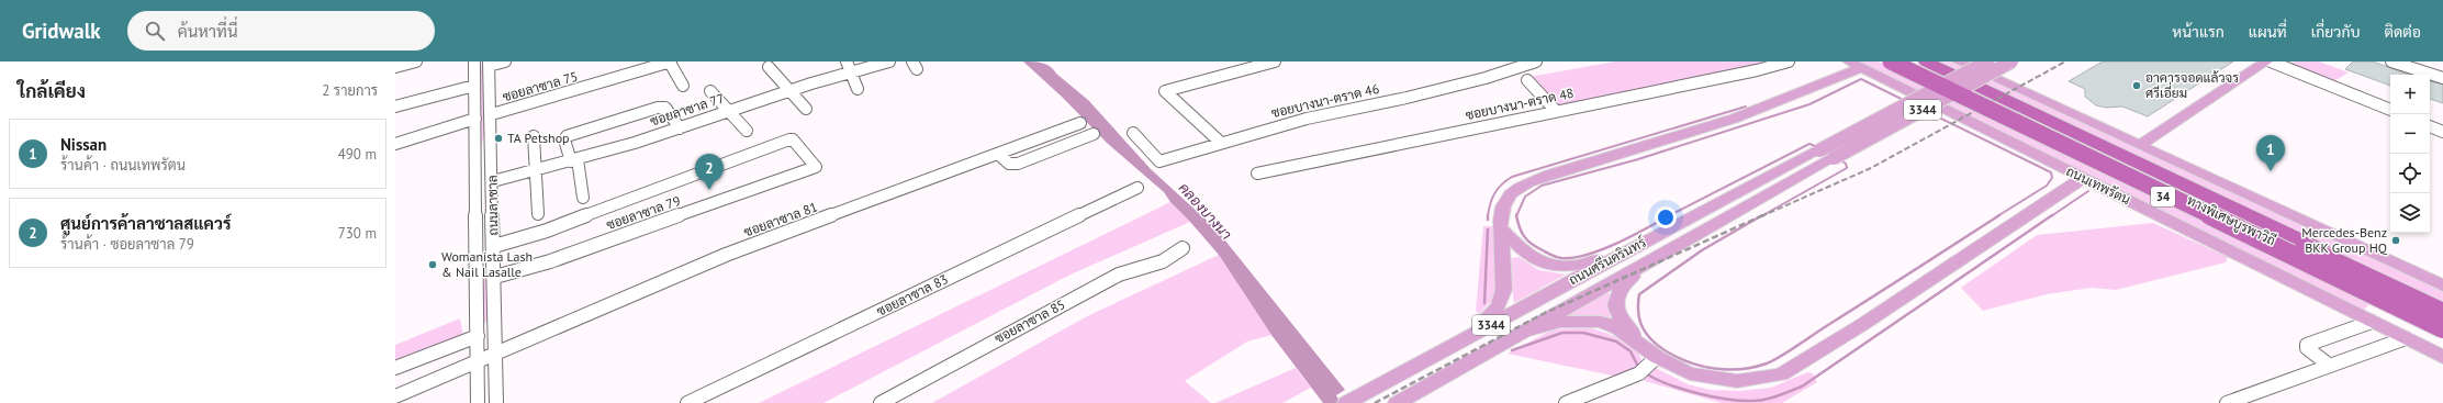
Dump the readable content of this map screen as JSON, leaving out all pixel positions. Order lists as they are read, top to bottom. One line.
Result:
{"streets":{"highway":["ถนนเทพรัตน","34","ทางพิเศษบูรพาวิถี"],"main road":["3344","ถนนศรีนครินทร์"],"street":["ซอยลาซาล 75","ซอยบางนา-ตราด 46","ซอยบางนา-ตราด 48","ซอยลาซาล 77","ถนนลาซาล","ซอยลาซาล 79","ซอยลาซาล 81","ซอยลาซาล 83","ซอยลาซาล 85"]},"crossings":[["ซอยลาซาล 75","ถนนลาซาล"],["ซอยลาซาล 77","ถนนลาซาล"],["ถนนลาซาล","ซอยลาซาล 79"],["ถนนลาซาล","ซอยลาซาล 81"]],"water":["คลองบางนา"],"places":["อาคารจอดแล้วจร ศรีเอี่ยม","TA Petshop","Mercedes-Benz BKK Group HQ","Womanista Lash & Nail Lasalle"],"page":{"header":"Gridwalk","search":"ค้นหาที่นี่","nav":["หน้าแรก","แผนที่","เกี่ยวกับ","ติดต่อ"],"heading":["ใกล้เคียง","2 รายการ"],"map_buttons":["+","−"],"list":[{"mark":"1","name":"Nissan","note":"ร้านค้า · ถนนเทพรัตน","value":"490 m"},{"mark":"2","name":"ศูนย์การค้าลาซาลสแควร์","note":"ร้านค้า · ซอยลาซาล 79","value":"730 m"}],"pins":["1","2"]}}
